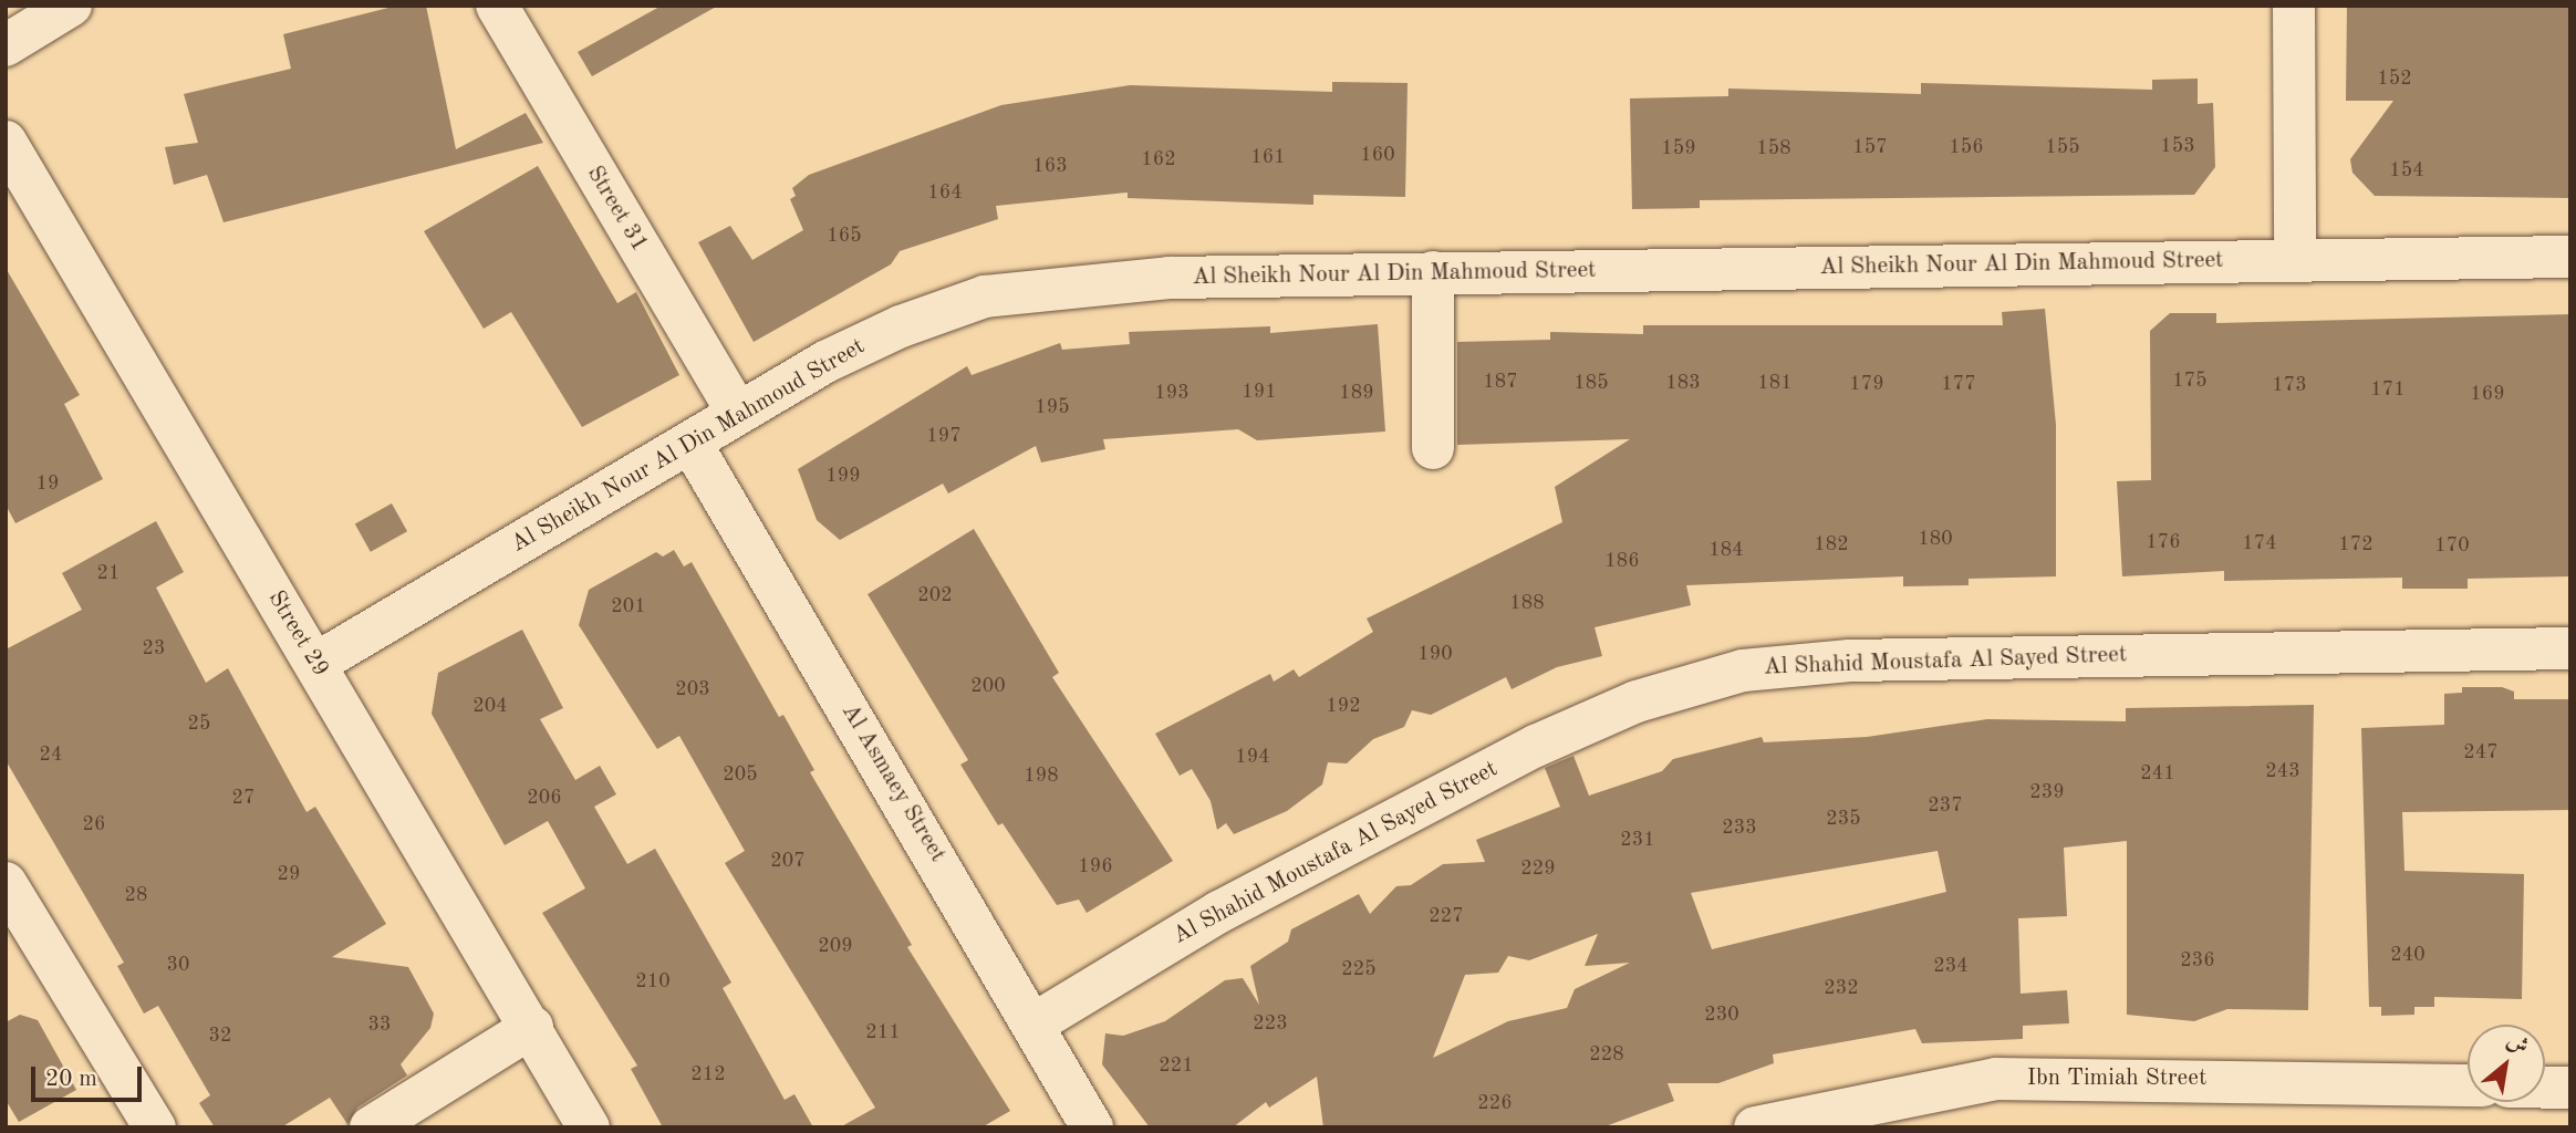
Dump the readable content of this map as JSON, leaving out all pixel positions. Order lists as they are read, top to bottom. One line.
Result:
{"streets":{"street":["Street 31","Al Sheikh Nour Al Din Mahmoud Street","Street 29","Al Shahid Moustafa Al Sayed Street","Al Asmaey Street","Ibn Timiah Street"]},"crossings":[["Street 31","Al Sheikh Nour Al Din Mahmoud Street"],["Al Sheikh Nour Al Din Mahmoud Street","Street 29"],["Al Sheikh Nour Al Din Mahmoud Street","Al Asmaey Street"],["Al Shahid Moustafa Al Sayed Street","Al Asmaey Street"]],"house_numbers":["152","153","157","156","155","159","158","160","161","162","163","154","164","165","175","187","185","183","181","179","177","173","171","191","193","189","169","195","197","199","19","180","176","174","182","172","170","184","186","21","202","188","201","23","190","200","203","204","192","25","247","24","194","243","241","205","198","239","27","206","237","235","26","233","231","207","196","229","29","28","227","209","240","236","30","234","225","210","232","230","223","33","211","32","228","221","212","226"],"scale_bar":"20 m","north":"top right"}
